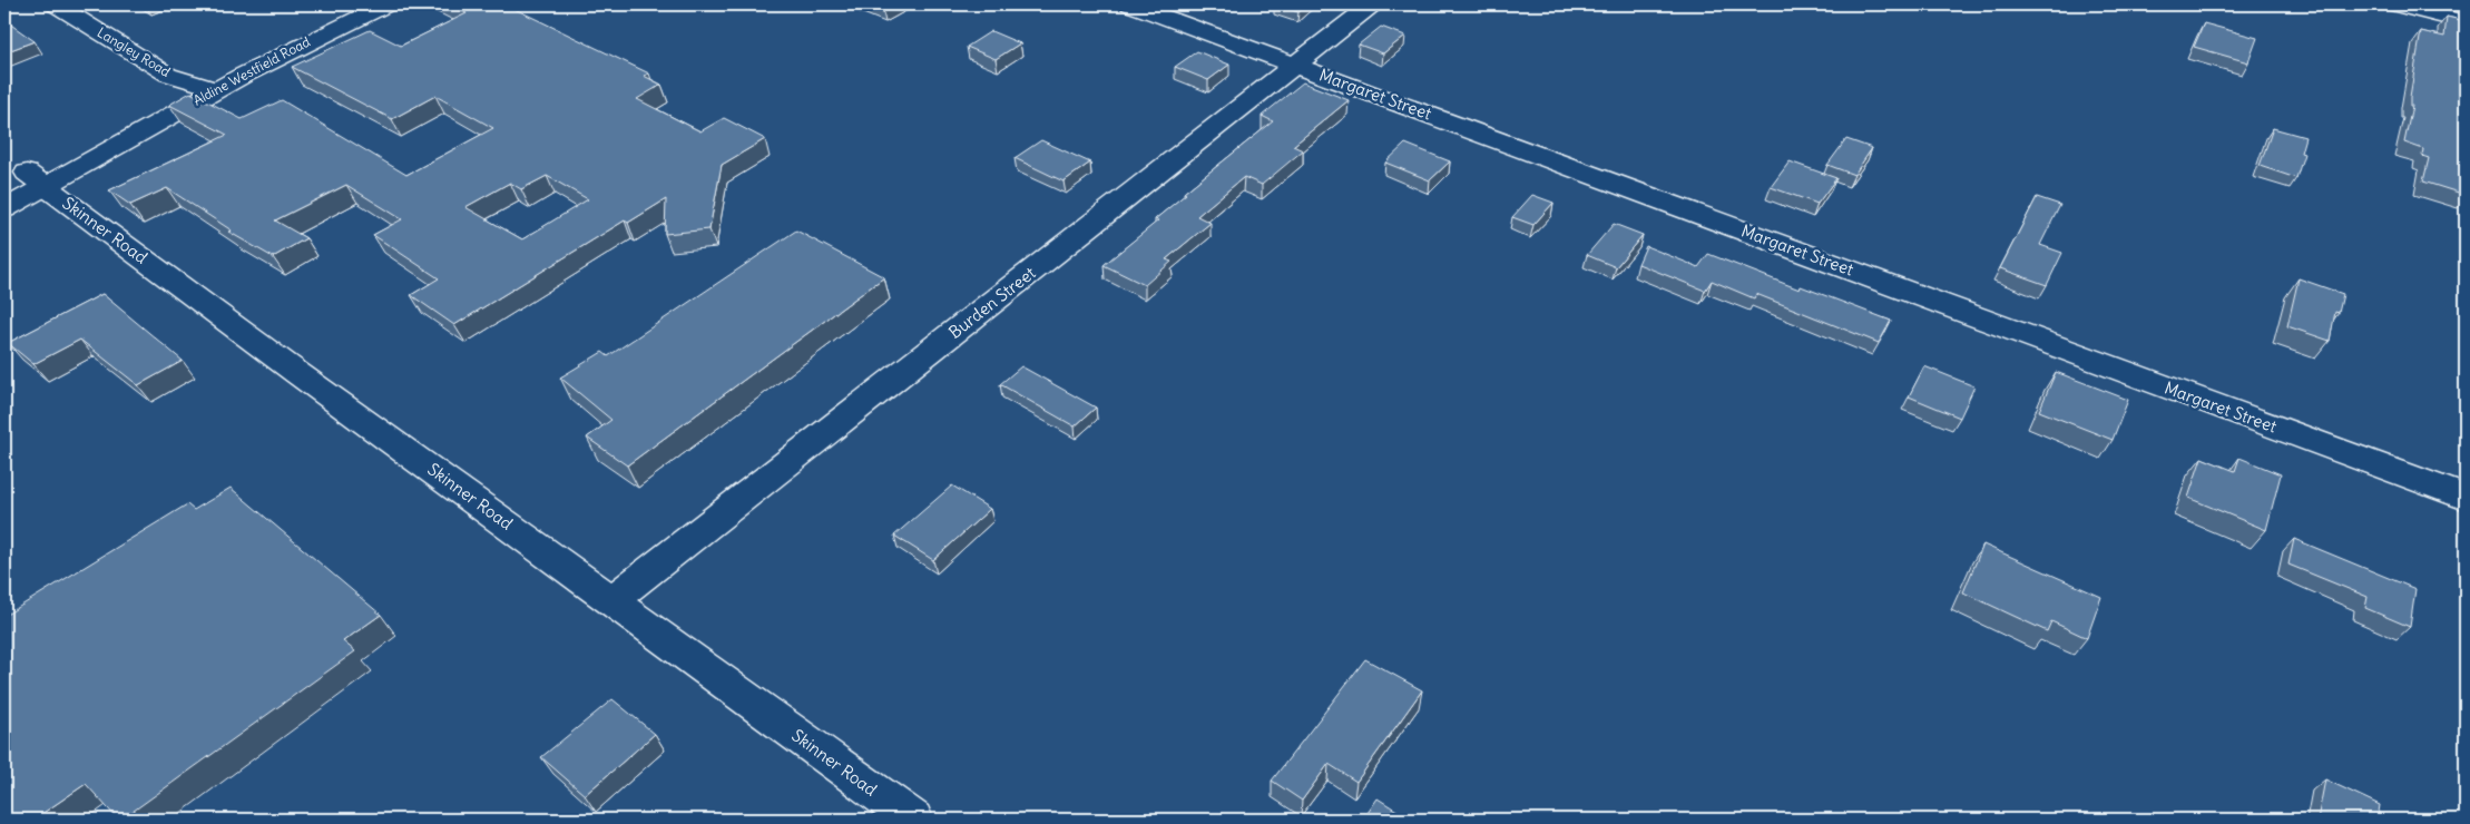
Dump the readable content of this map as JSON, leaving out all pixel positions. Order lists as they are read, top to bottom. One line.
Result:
{"streets":{"street":["Langley Road","Aldine Westfield Road","Margaret Street","Skinner Road","Burden Street"]},"crossings":[["Langley Road","Aldine Westfield Road"],["Aldine Westfield Road","Skinner Road"],["Margaret Street","Burden Street"],["Skinner Road","Burden Street"]]}
